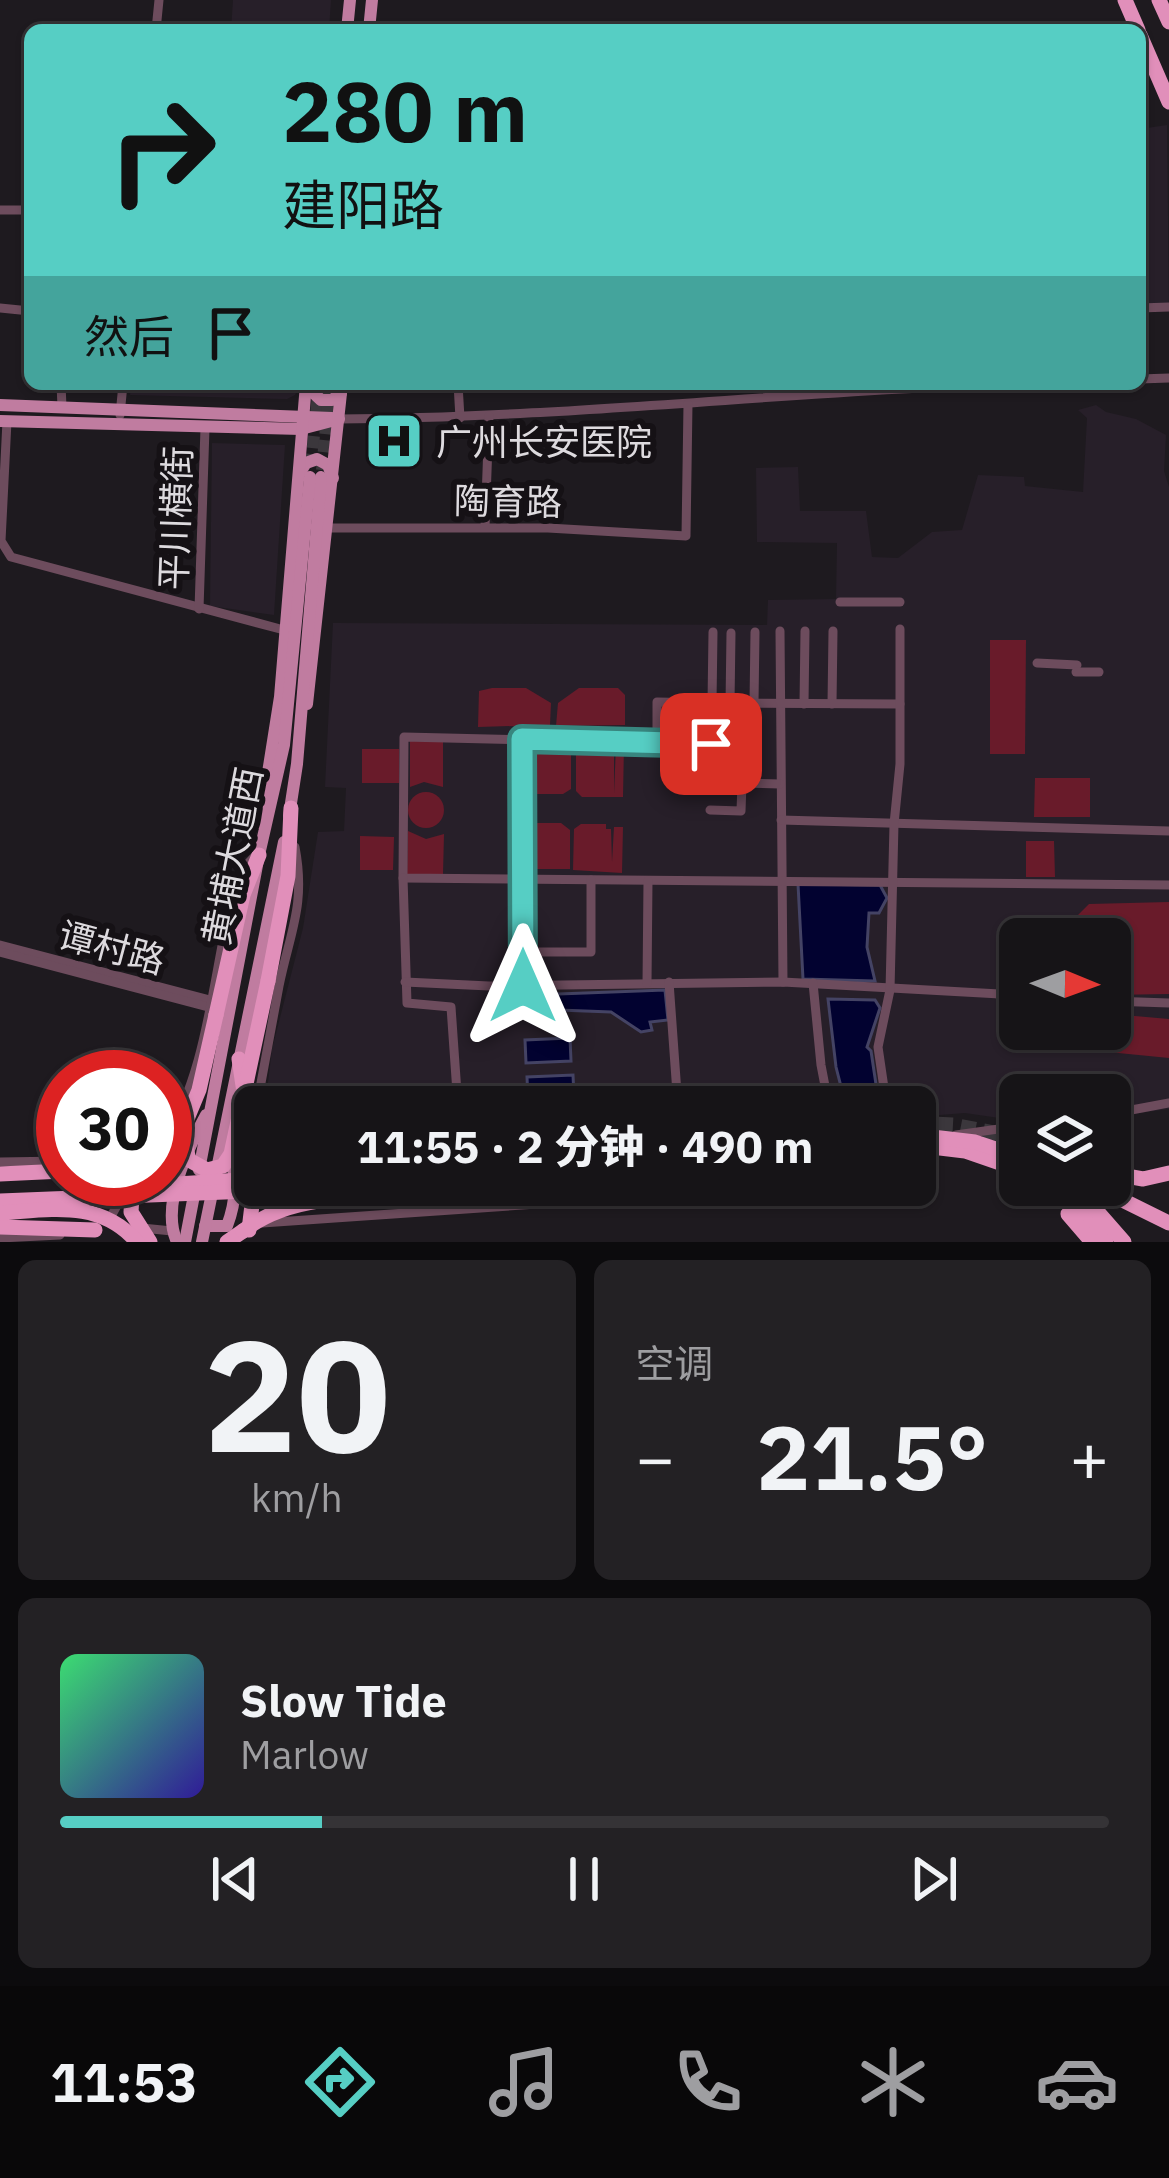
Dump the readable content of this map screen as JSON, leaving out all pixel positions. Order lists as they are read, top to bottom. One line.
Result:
{"streets":{"main road":["黄埔大道西"],"street":["陶育路","平川横街","谭村路"]},"places":{"hospital":["广州长安医院"]},"north":"right","page":{"turn":["280 m","建阳路"],"then":"然后","limit":"30","trip":"11:55 · 2 分钟 · 490 m","tile":[["20","km/h"],"空调"],"heat":["−","21.5°","+"],"song":["Slow Tide","Marlow"],"tabs":"11:53"}}
